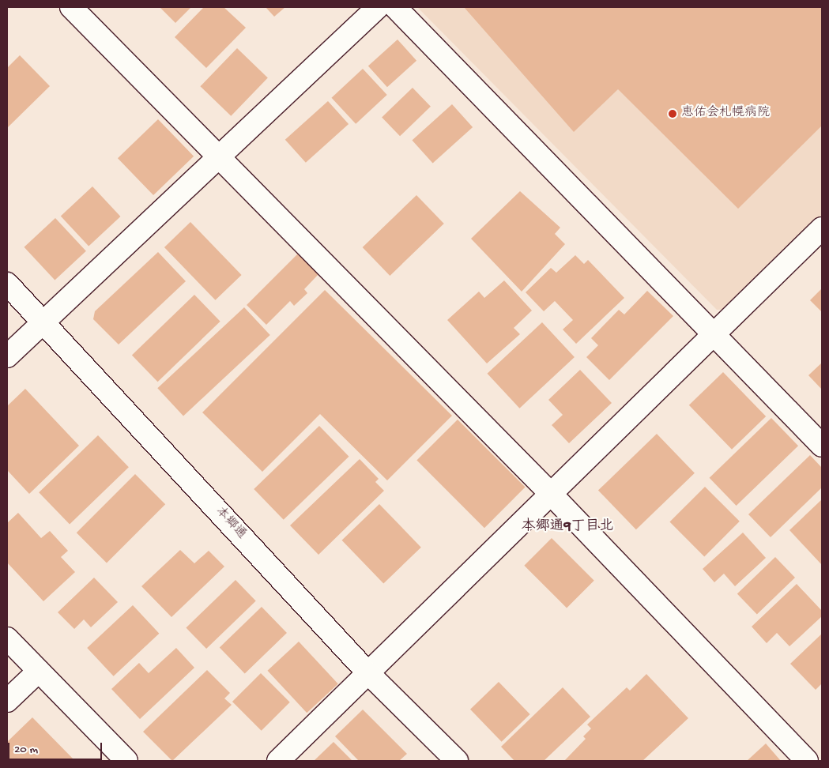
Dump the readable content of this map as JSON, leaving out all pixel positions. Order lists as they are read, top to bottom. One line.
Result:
{"streets":{"street":["本郷通"]},"districts":["本郷通9丁目北"],"places":["恵佑会札幌病院"],"scale_bar":"20 m"}
